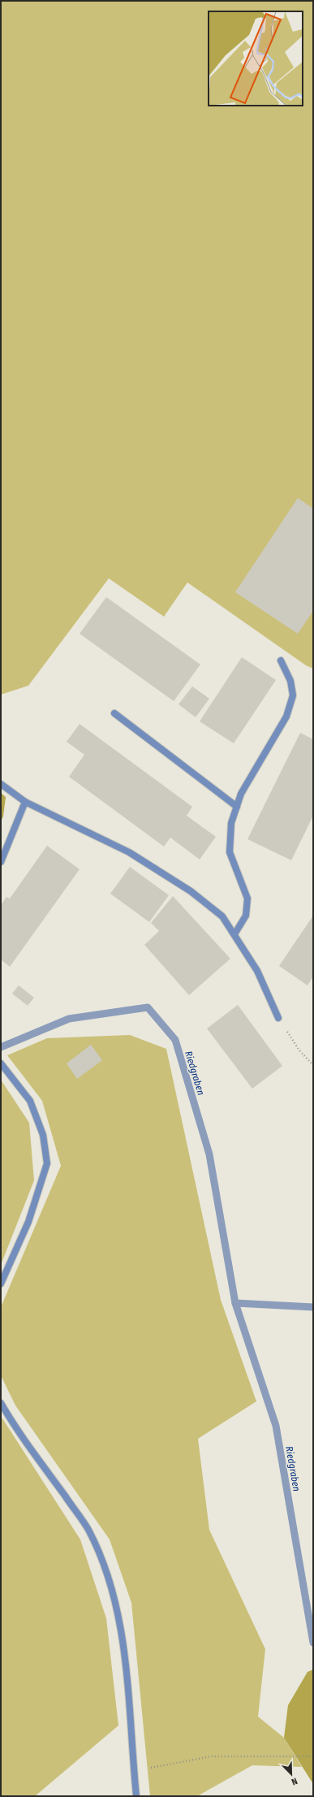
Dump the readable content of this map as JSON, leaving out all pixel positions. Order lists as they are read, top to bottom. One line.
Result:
{"water":["Riedgraben"],"north":"bottom right"}
